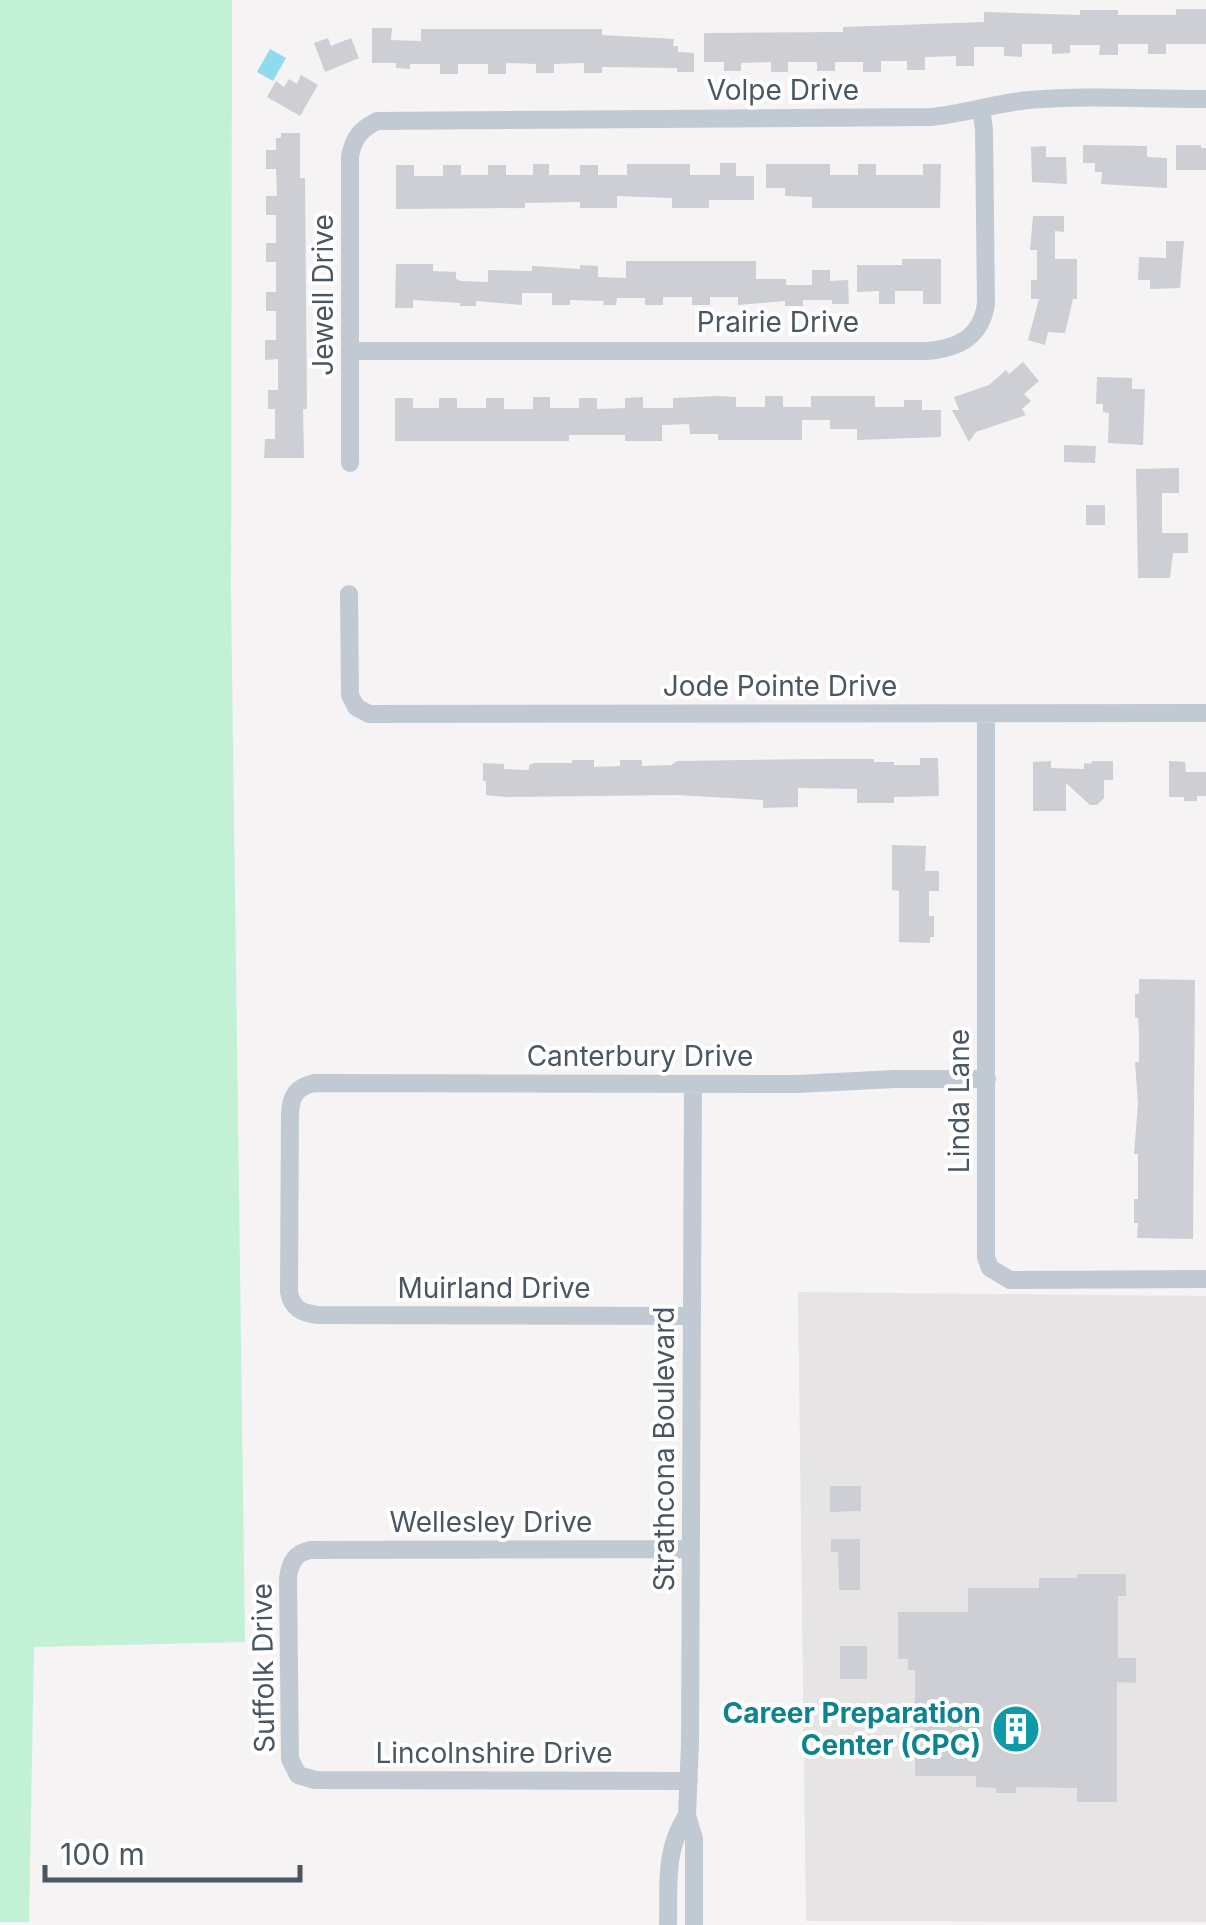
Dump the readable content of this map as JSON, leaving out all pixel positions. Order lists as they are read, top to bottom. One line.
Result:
{"streets":{"street":["Volpe Drive","Jewell Drive","Prairie Drive","Jode Pointe Drive","Canterbury Drive","Linda Lane","Muirland Drive","Strathcona Boulevard","Wellesley Drive","Suffolk Drive","Lincolnshire Drive"]},"crossings":[["Volpe Drive","Jewell Drive"],["Volpe Drive","Prairie Drive"],["Jewell Drive","Prairie Drive"],["Jode Pointe Drive","Linda Lane"],["Canterbury Drive","Linda Lane"],["Canterbury Drive","Muirland Drive"],["Canterbury Drive","Strathcona Boulevard"],["Muirland Drive","Strathcona Boulevard"],["Strathcona Boulevard","Wellesley Drive"],["Strathcona Boulevard","Lincolnshire Drive"],["Wellesley Drive","Suffolk Drive"],["Suffolk Drive","Lincolnshire Drive"]],"places":{"building":["Career Preparation Center (CPC)"]},"scale_bar":"100 m"}
